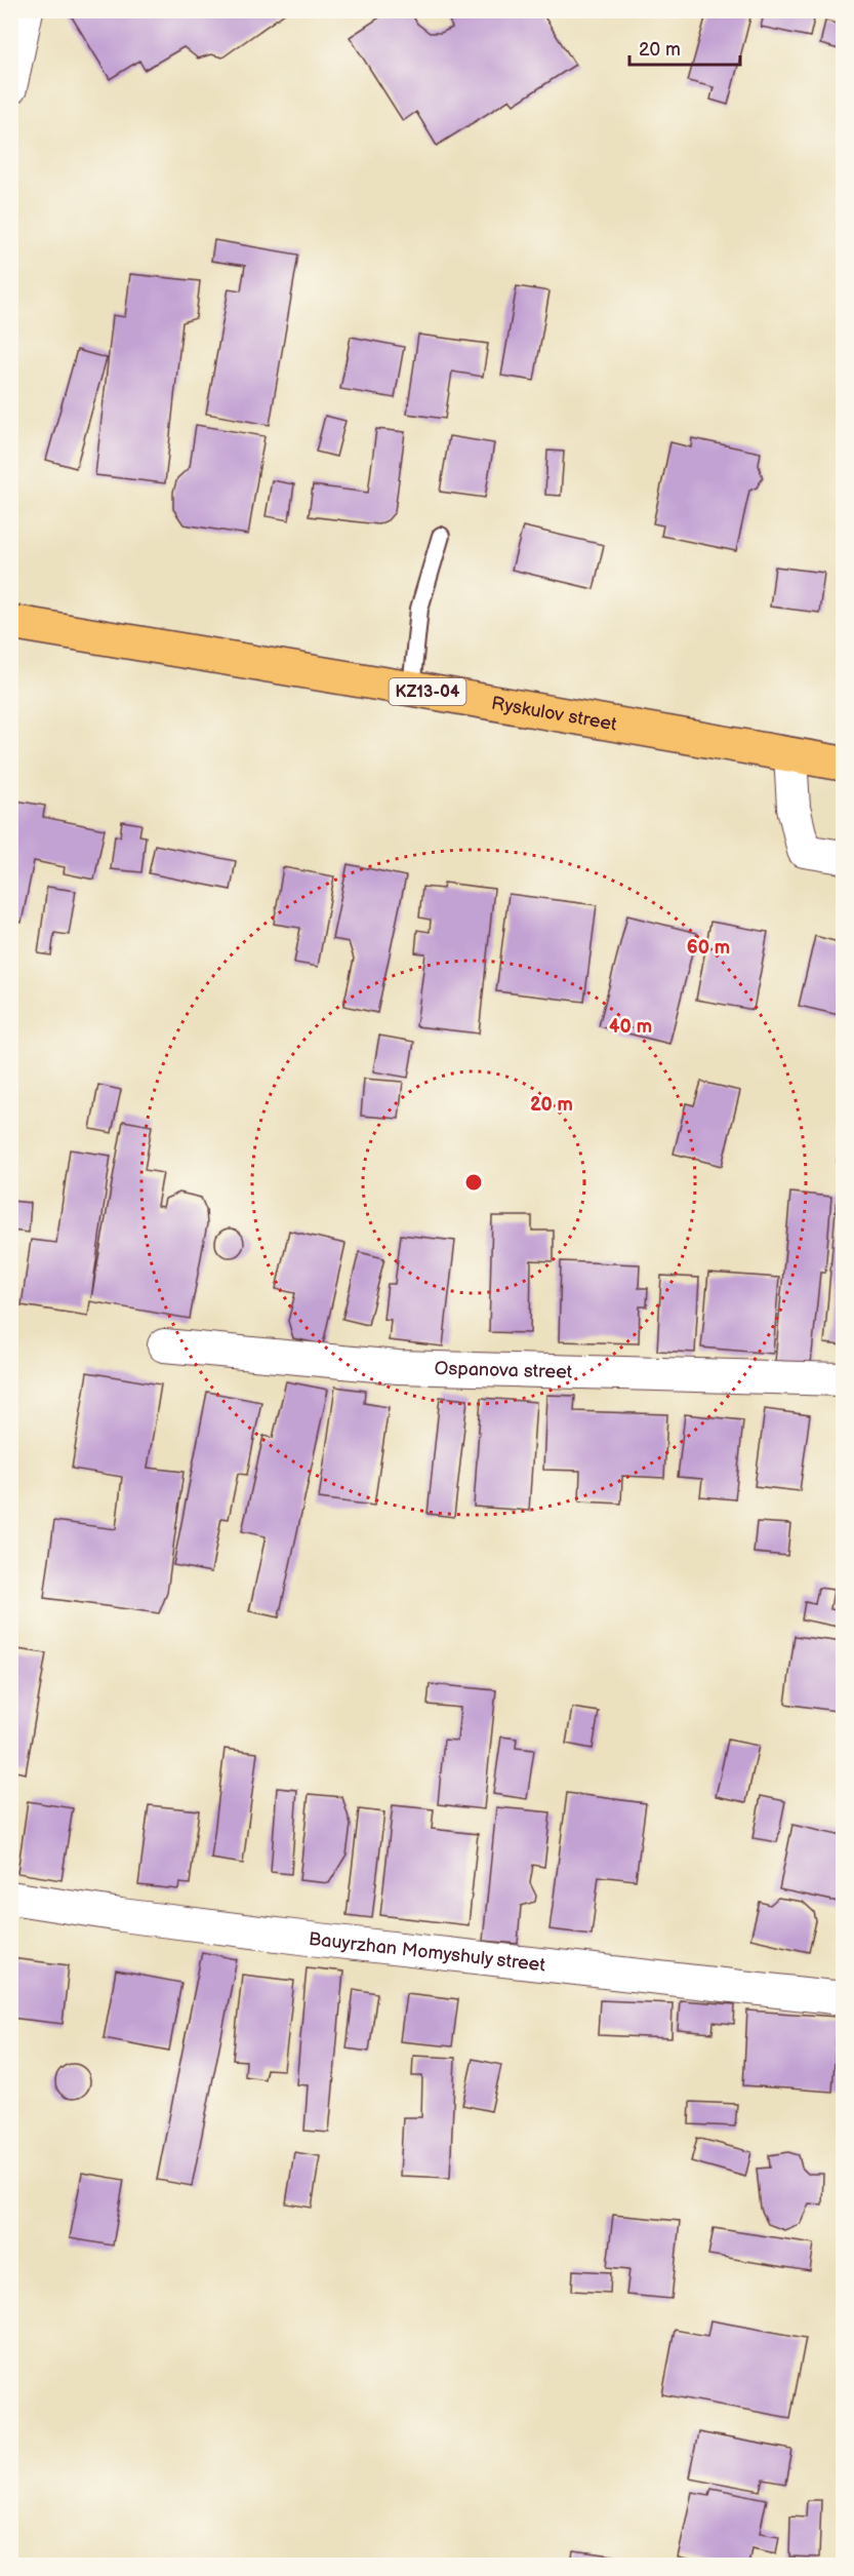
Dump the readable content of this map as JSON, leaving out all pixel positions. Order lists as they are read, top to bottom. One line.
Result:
{"streets":{"main road":["KZ13-04","Ryskulov street"],"street":["Ospanova street","Bauyrzhan Momyshuly street"]},"scale_bar":"20 m","rings":["60 m","40 m","20 m"]}
